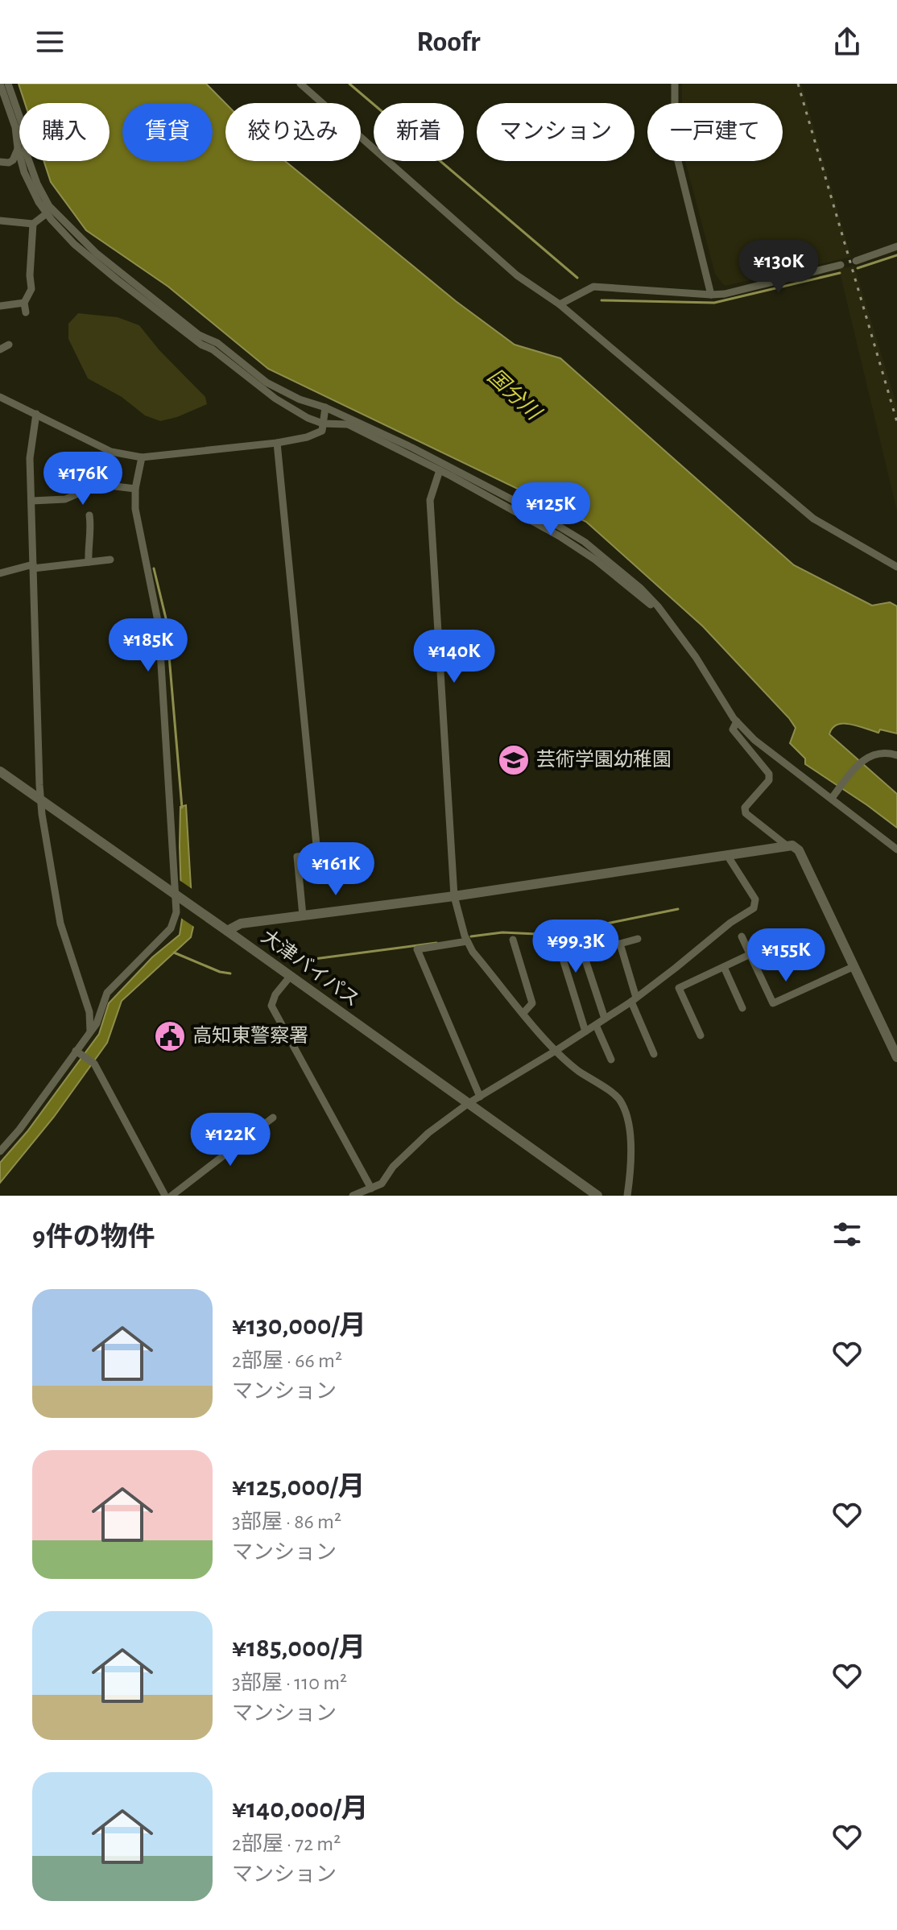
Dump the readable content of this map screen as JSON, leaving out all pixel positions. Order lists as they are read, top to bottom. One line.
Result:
{"streets":{"street":["大津バイパス"]},"water":["国分川"],"places":{"school or university":["芸術学園幼稚園"],"public building":["高知東警察署"]},"page":{"header":"Roofr","chip":["購入","賃貸","絞り込み","新着","マンション","一戸建て"],"price":["¥130K","¥176K","¥125K","¥185K","¥140K","¥161K","¥99.3K","¥155K","¥122K"],"heading":"9件の物件","list":[{"name":"¥130,000/月","note":"2部屋 · 66 m² · マンション"},{"name":"¥125,000/月","note":"3部屋 · 86 m² · マンション"},{"name":"¥185,000/月","note":"3部屋 · 110 m² · マンション"},{"name":"¥140,000/月","note":"2部屋 · 72 m² · マンション"}]}}
